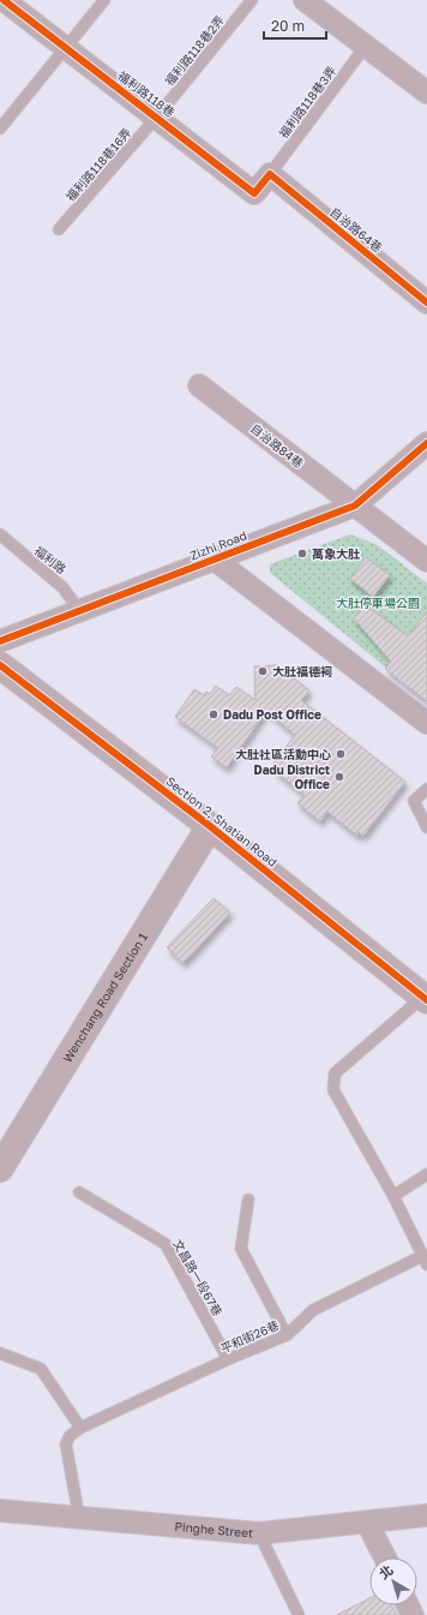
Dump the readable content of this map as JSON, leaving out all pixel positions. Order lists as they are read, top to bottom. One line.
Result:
{"streets":{"street":["福利路118巷","自治路64巷","自治路84巷","Zizhi Road","Section 2, Shatian Road","Wenchang Road Section 1","Pinghe Street"],"lane":["福利路118巷2弄","福利路118巷3弄","福利路118巷16弄","福利路","文昌路一段67巷","平和街26巷"]},"crossings":[["福利路118巷2弄","福利路118巷"],["福利路118巷2弄","福利路118巷16弄"],["福利路118巷","福利路118巷3弄"],["福利路118巷","福利路118巷16弄"],["福利路118巷","自治路64巷"],["福利路118巷3弄","自治路64巷"],["自治路84巷","Zizhi Road"],["Zizhi Road","福利路"],["Section 2, Shatian Road","Wenchang Road Section 1"],["Section 2, Shatian Road","平和街26巷"],["文昌路一段67巷","平和街26巷"]],"parks":["大肚停車場公園"],"places":["萬象大肚","大肚福德祠","Dadu Post Office","大肚社區活動中心","Dadu District Office"],"scale_bar":"20 m","north":"top left"}
